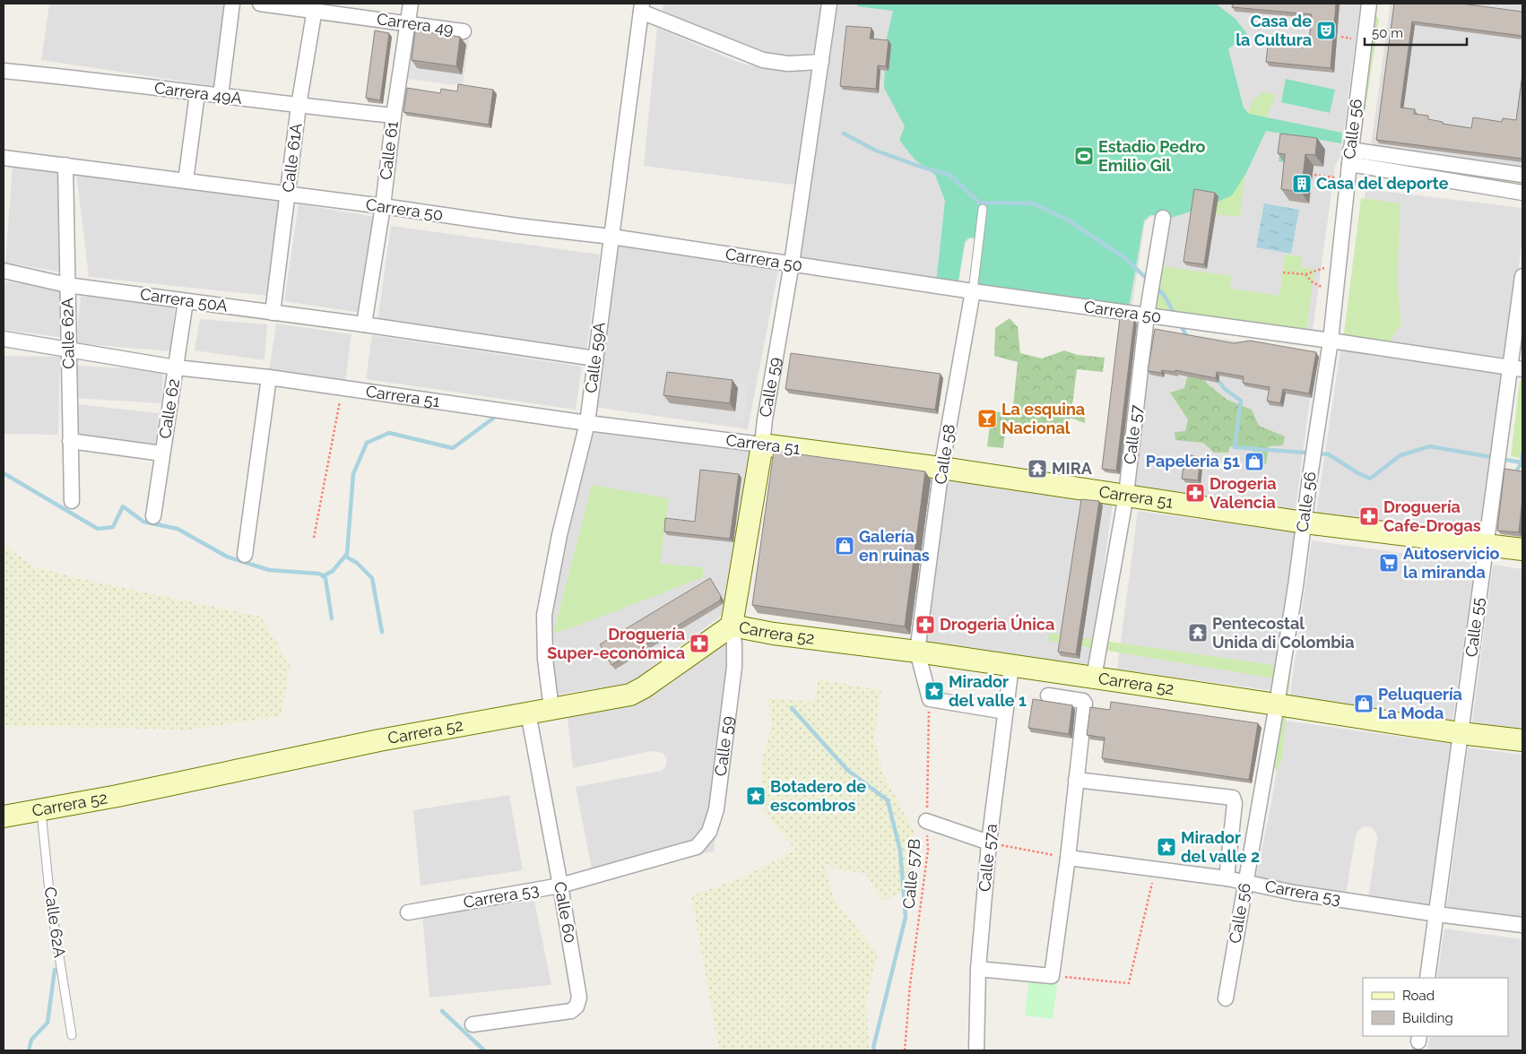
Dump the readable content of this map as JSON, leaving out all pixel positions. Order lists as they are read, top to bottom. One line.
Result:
{"streets":{"main road":["Calle 59","Carrera 51","Carrera 52"],"street":["Carrera 49","Carrera 49A","Calle 56","Calle 61","Calle 61A","Carrera 50","Carrera 50A","Calle 62A","Calle 59A","Calle 62","Calle 57","Calle 58","Calle 55","Calle 57a","Carrera 53","Calle 60"],"path":["Calle 57B"]},"crossings":[["Carrera 49","Calle 61"],["Carrera 49","Calle 61A"],["Carrera 49A","Calle 61"],["Carrera 49A","Calle 61A"],["Calle 56","Carrera 50"],["Calle 56","Carrera 51"],["Calle 56","Carrera 52"],["Calle 56","Carrera 53"],["Calle 61","Carrera 50"],["Calle 61","Carrera 50A"],["Calle 61A","Carrera 50"],["Calle 61A","Carrera 50A"],["Carrera 50","Calle 62A"],["Carrera 50","Calle 59A"],["Carrera 50","Calle 59"],["Carrera 50","Calle 57"],["Carrera 50","Calle 58"],["Carrera 50","Calle 55"],["Carrera 50A","Calle 62A"],["Carrera 50A","Calle 59A"],["Carrera 50A","Calle 62"],["Calle 62A","Carrera 51"],["Calle 62A","Carrera 52"],["Calle 59A","Carrera 51"],["Calle 59A","Carrera 52"],["Calle 59","Carrera 51"],["Calle 59","Carrera 52"],["Calle 59","Carrera 53"],["Carrera 51","Calle 62"],["Carrera 51","Calle 57"],["Carrera 51","Calle 58"],["Carrera 51","Calle 55"],["Calle 57","Carrera 52"],["Calle 58","Carrera 52"],["Calle 58","Calle 57B"],["Calle 55","Carrera 52"],["Calle 55","Carrera 53"],["Carrera 52","Calle 57a"],["Carrera 52","Calle 60"],["Carrera 53","Calle 60"]],"places":{"theatre":["Casa de la Cultura"],"sports":["Estadio Pedro Emilio Gil"],"building":["Casa del deporte"],"bar":["La esquina Nacional"],"shop":["Papeleria 51","Galería en ruinas","Peluquería La Moda"],"temple":["MIRA","Pentecostal Unida di Colombia"],"pharmacy":["Drogeria Valencia","Droguería Cafe-Drogas","Drogeria Única","Droguería Super-económica"],"supermarket":["Autoservicio la miranda"],"place":["Mirador del valle 1","Botadero de escombros","Mirador del valle 2"]},"legend":["Road","Building"],"scale_bar":"50 m"}
